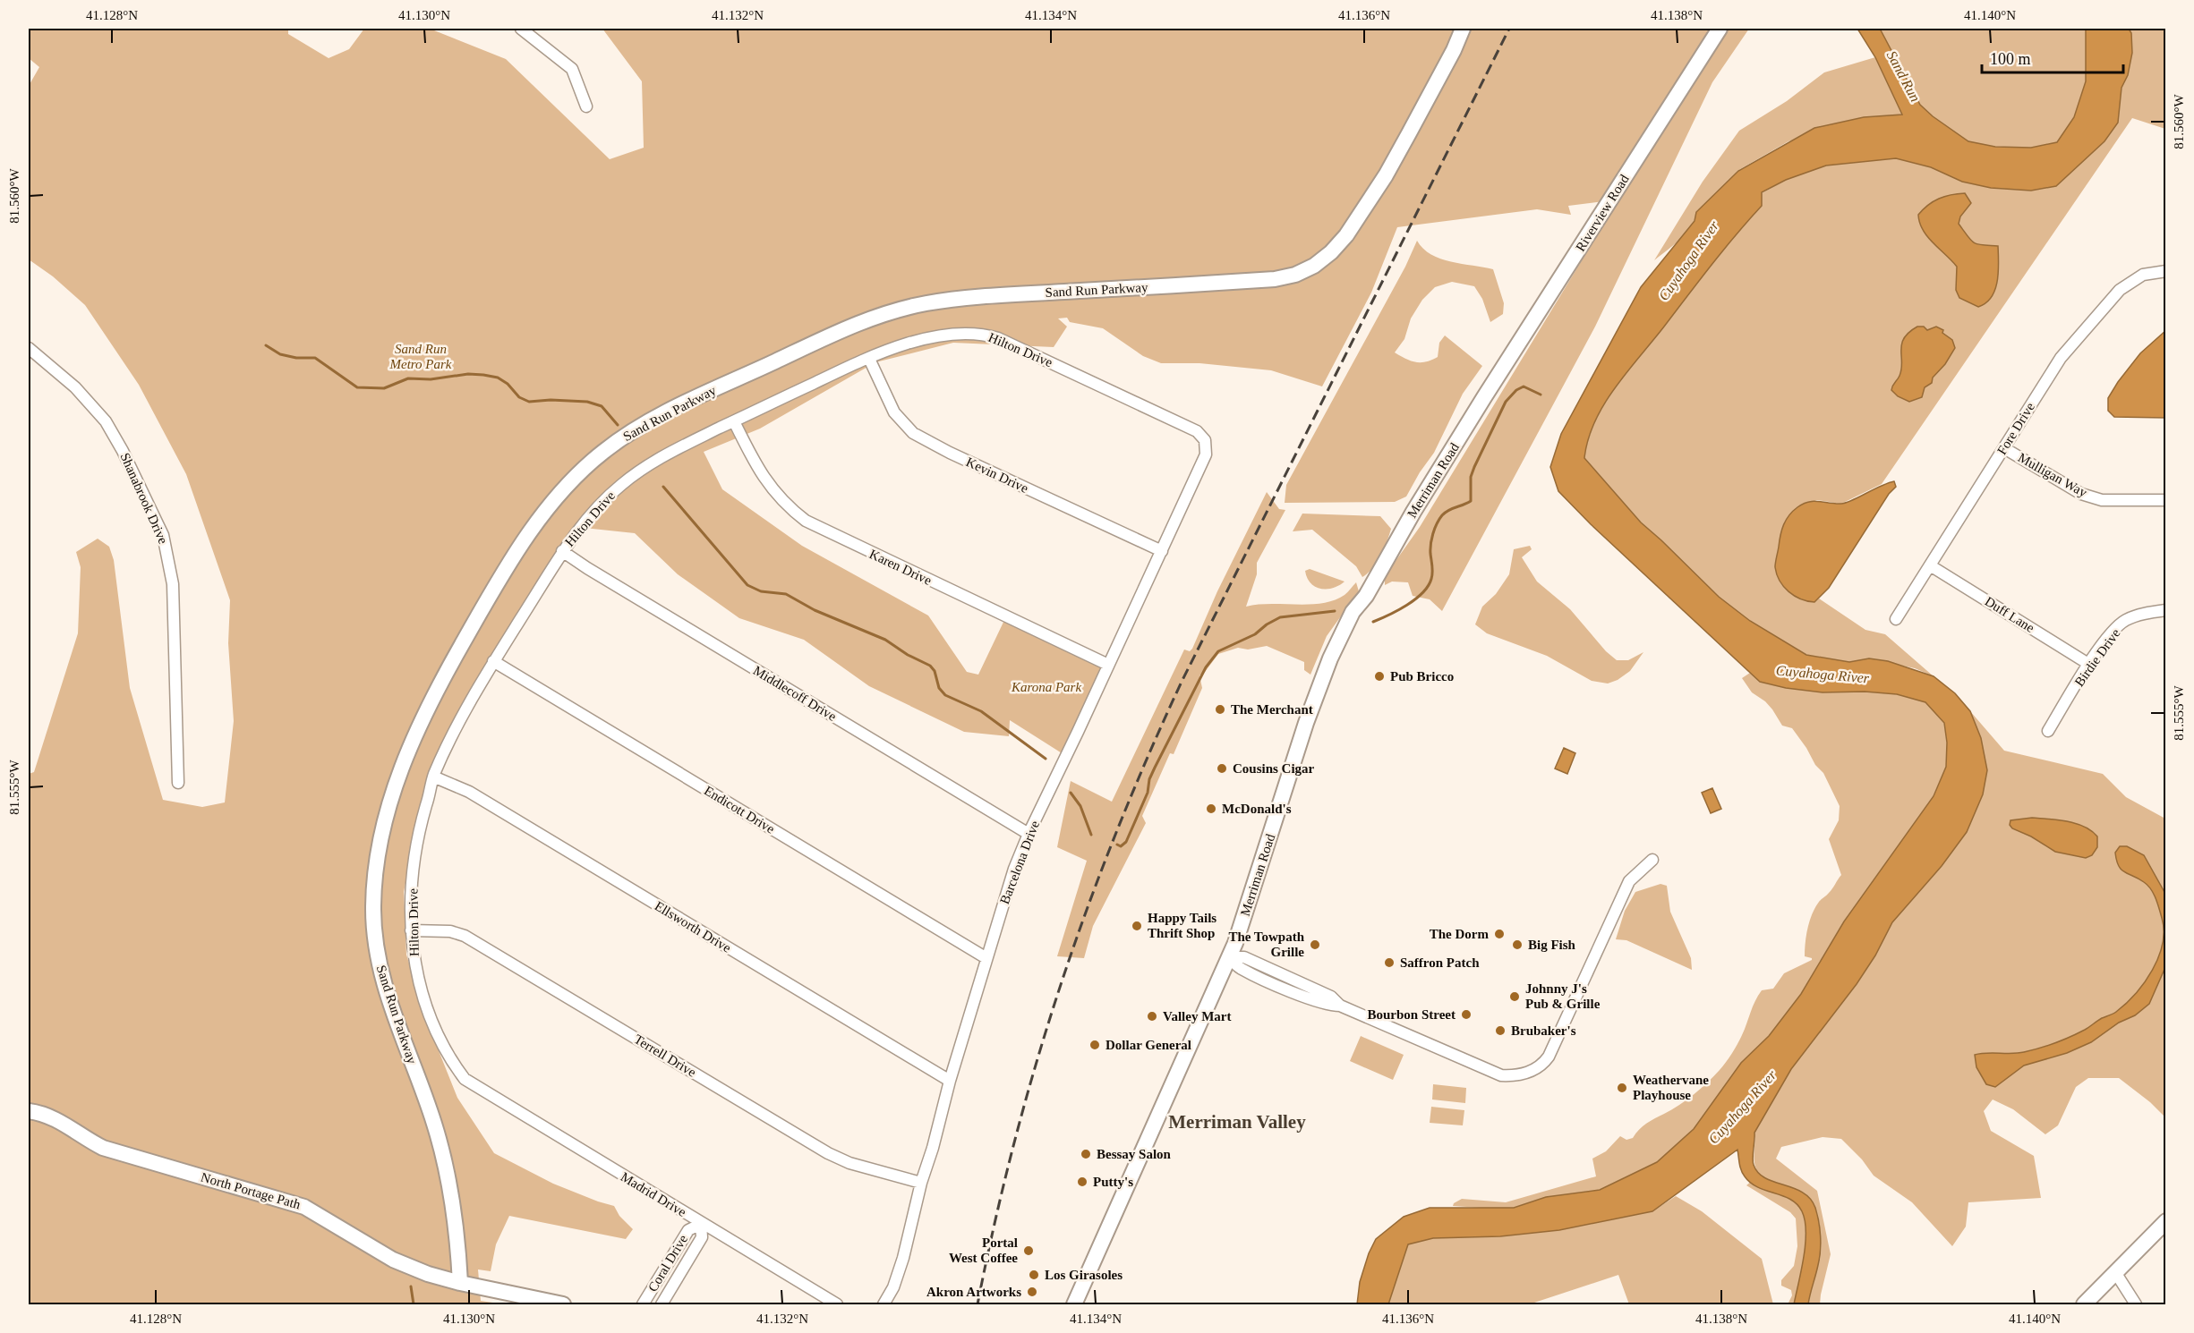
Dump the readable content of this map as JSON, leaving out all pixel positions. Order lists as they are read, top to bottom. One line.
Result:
{"streets":{"street":["Riverview Road","Sand Run Parkway","Hilton Drive","Fore Drive","Kevin Drive","Mulligan Way","Merriman Road","Shanabrook Drive","Karen Drive","Duff Lane","Birdie Drive","Middlecoff Drive","Endicott Drive","Barcelona Drive","Ellsworth Drive","Terrell Drive","North Portage Path","Madrid Drive","Coral Drive"]},"crossings":[["Riverview Road","Merriman Road"],["Sand Run Parkway","North Portage Path"],["Hilton Drive","Kevin Drive"],["Hilton Drive","Karen Drive"],["Hilton Drive","Middlecoff Drive"],["Hilton Drive","Endicott Drive"],["Hilton Drive","Barcelona Drive"],["Hilton Drive","Ellsworth Drive"],["Hilton Drive","Terrell Drive"],["Hilton Drive","Madrid Drive"],["Fore Drive","Mulligan Way"],["Fore Drive","Duff Lane"],["Kevin Drive","Barcelona Drive"],["Karen Drive","Barcelona Drive"],["Duff Lane","Birdie Drive"],["Middlecoff Drive","Barcelona Drive"],["Endicott Drive","Barcelona Drive"],["Barcelona Drive","Ellsworth Drive"],["Barcelona Drive","Terrell Drive"],["Madrid Drive","Coral Drive"]],"districts":["Merriman Valley"],"water":["Sand Run","Cuyahoga River"],"parks":["Sand Run Metro Park","Karona Park"],"places":["Pub Bricco","The Merchant","Cousins Cigar","McDonald's","Happy Tails Thrift Shop","The Dorm","The Towpath Grille","Big Fish","Saffron Patch","Johnny J's Pub & Grille","Bourbon Street","Valley Mart","Brubaker's","Dollar General","Weathervane Playhouse","Bessay Salon","Putty's","Portal West Coffee","Los Girasoles","Akron Artworks"],"scale_bar":"100 m","coordinates":["41.128°N","41.130°N","41.132°N","41.134°N","41.136°N","41.138°N","41.140°N","81.560°W","81.555°W"]}
